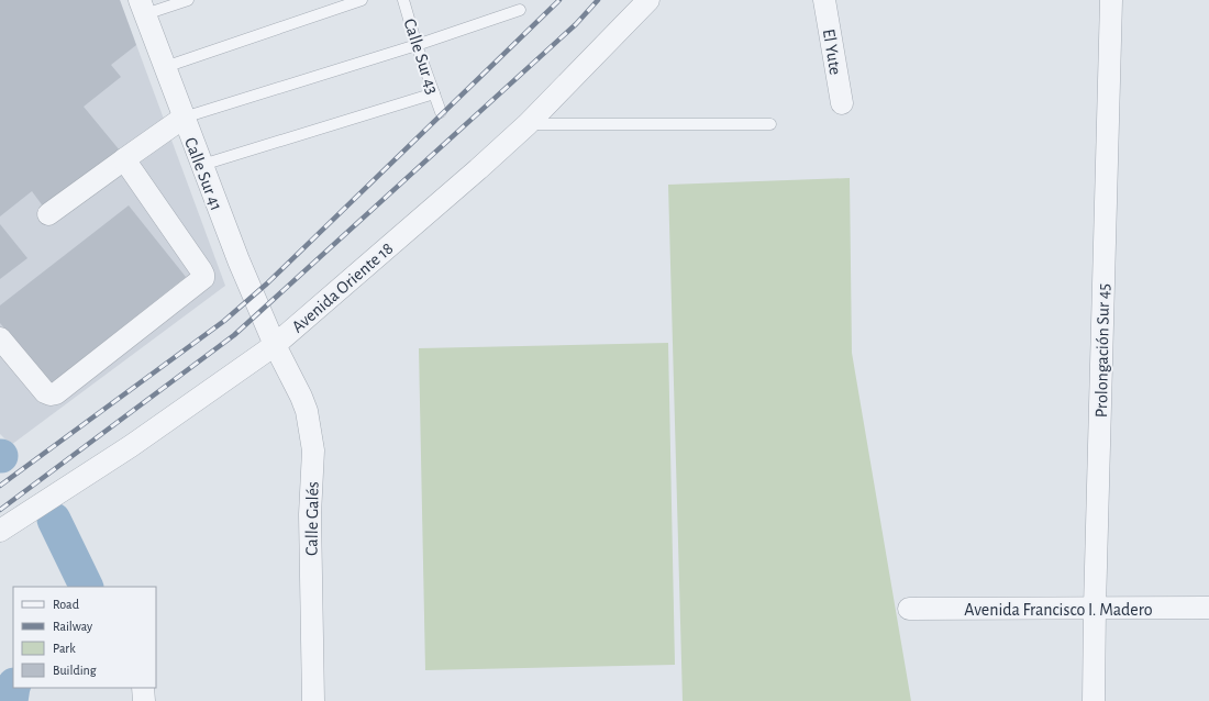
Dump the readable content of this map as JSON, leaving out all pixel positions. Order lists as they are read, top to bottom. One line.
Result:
{"streets":{"street":["El Yute","Calle Sur 41","Avenida Oriente 18","Prolongación Sur 45","Calle Galés","Avenida Francisco I. Madero"],"lane":["Calle Sur 43"]},"crossings":[["Calle Sur 41","Avenida Oriente 18"],["Calle Sur 41","Calle Galés"],["Avenida Oriente 18","Calle Galés"],["Prolongación Sur 45","Avenida Francisco I. Madero"]],"legend":["Road","Railway","Park","Building"]}
